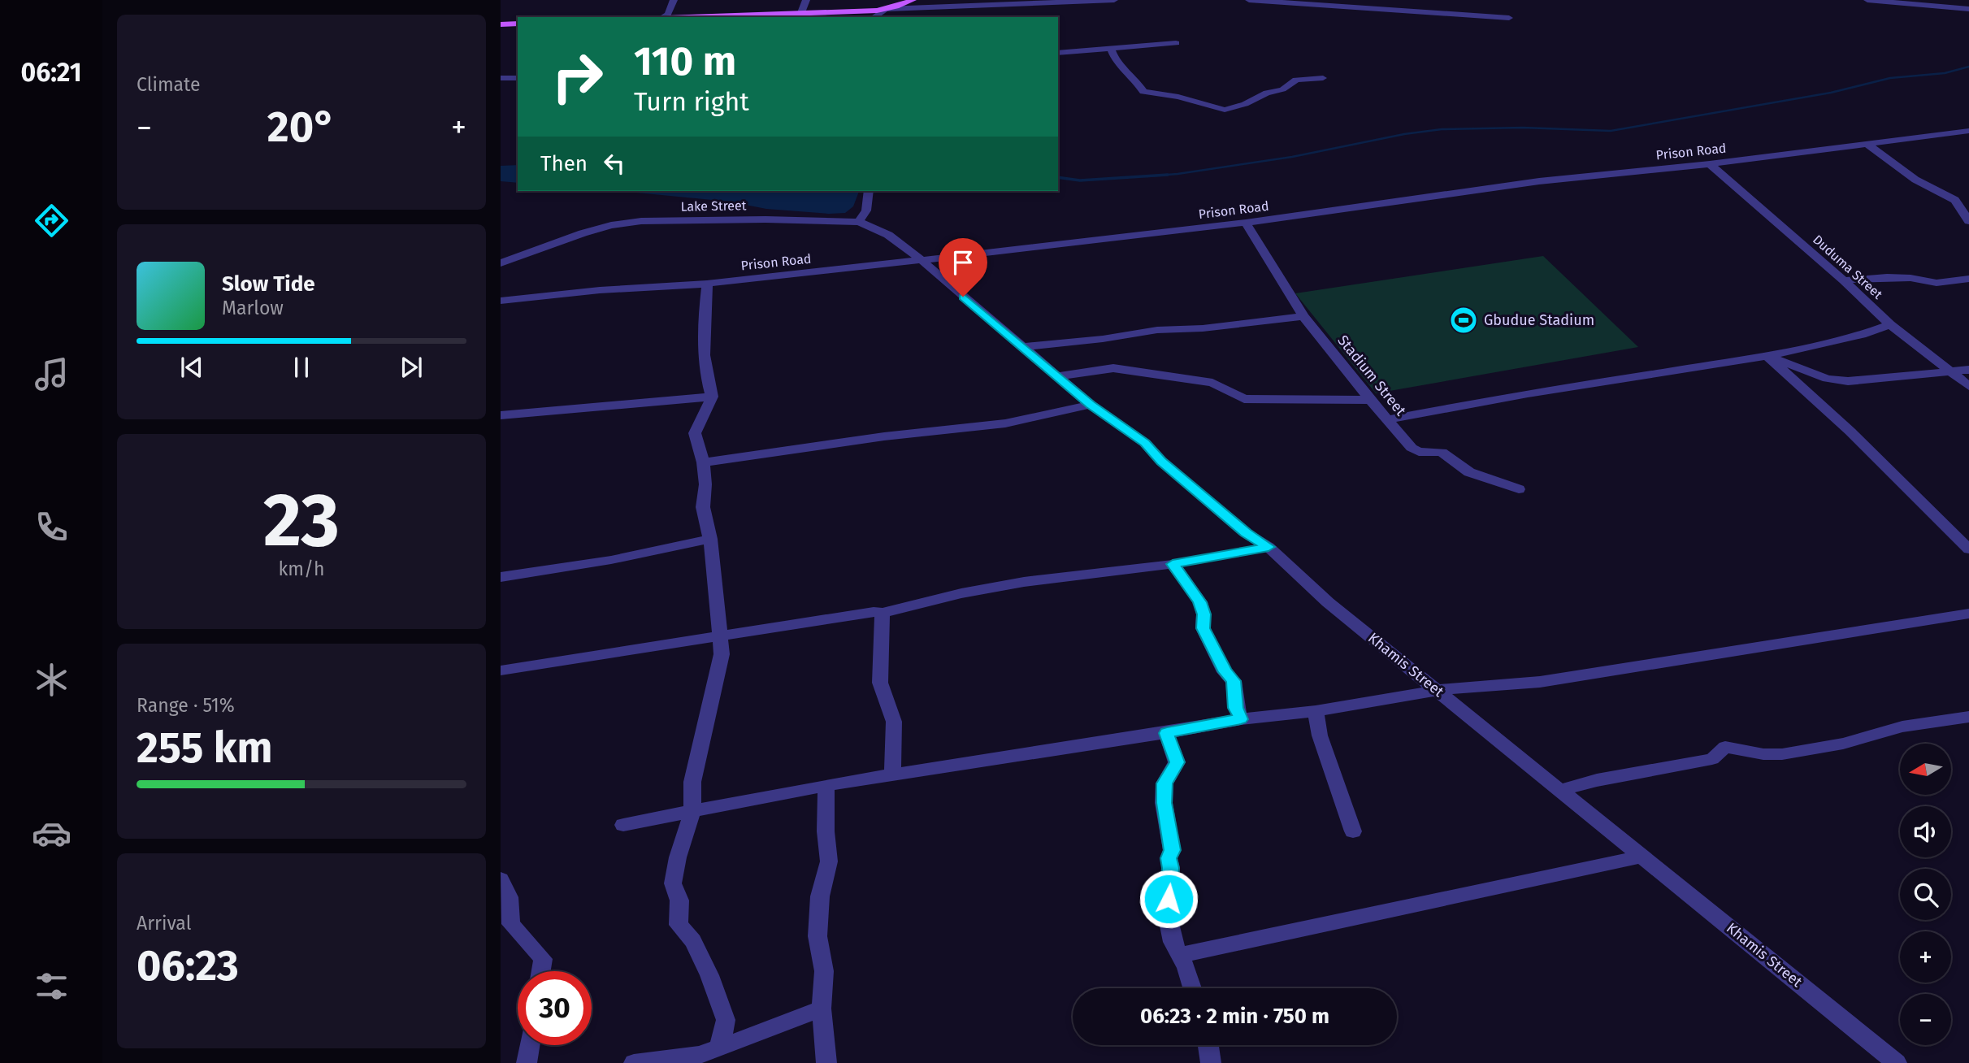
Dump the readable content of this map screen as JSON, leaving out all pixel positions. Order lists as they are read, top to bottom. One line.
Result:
{"streets":{"street":["Prison Road","Lake Street","Duduma Street","Stadium Street","Khamis Street"]},"crossings":[["Prison Road","Lake Street"],["Prison Road","Duduma Street"],["Prison Road","Stadium Street"],["Prison Road","Khamis Street"],["Lake Street","Khamis Street"]],"places":{"sports":["Gbudue Stadium"]},"north":"left","page":{"tabs":"06:21","tile":["Climate",["23","km/h"],["Range · 51%","255 km"],["Arrival","06:23"]],"turn":["110 m","Turn right"],"heat":["−","20°","+"],"then":"Then","song":["Slow Tide","Marlow"],"map_buttons":["+","−"],"limit":"30","trip":"06:23 · 2 min · 750 m"}}
